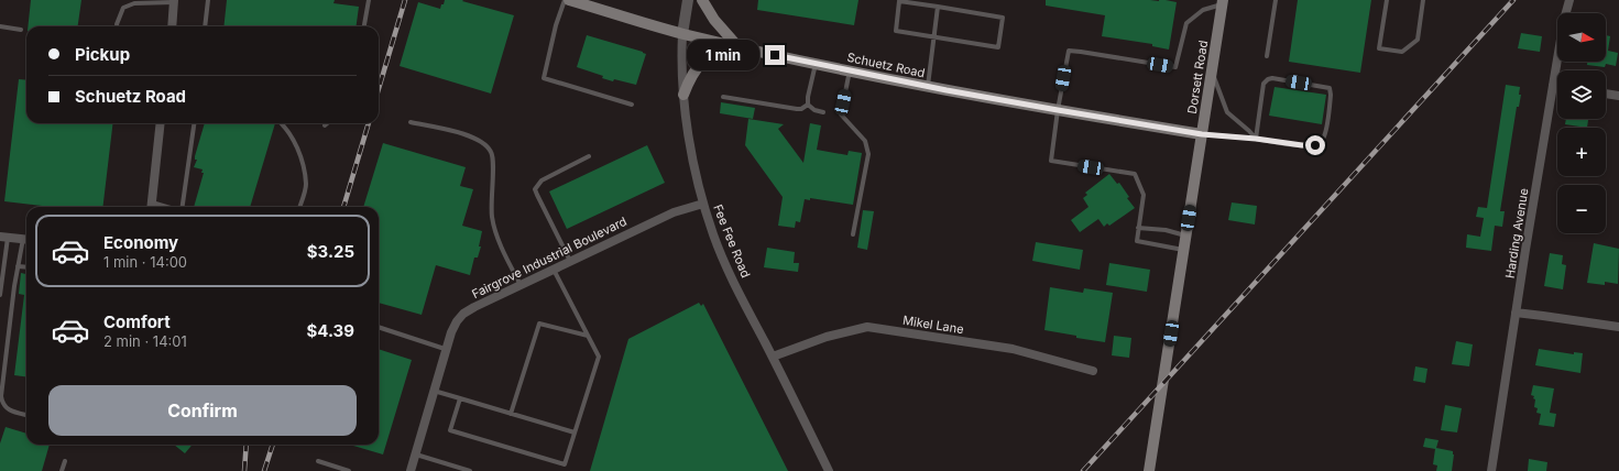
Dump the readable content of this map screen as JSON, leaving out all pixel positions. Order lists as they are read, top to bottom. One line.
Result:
{"streets":{"main road":["Schuetz Road","Dorsett Road"],"street":["Harding Avenue","Fee Fee Road","Fairgrove Industrial Boulevard","Mikel Lane"]},"crossings":[["Schuetz Road","Dorsett Road"],["Schuetz Road","Fee Fee Road"],["Fee Fee Road","Fairgrove Industrial Boulevard"],["Fee Fee Road","Mikel Lane"]],"north":"right","page":{"map_buttons":["+","−"],"banner":["Pickup","Schuetz Road"],"bubble":"1 min","list":[{"name":"Economy","note":"1 min · 14:00","value":"$3.25"},{"name":"Comfort","note":"2 min · 14:01","value":"$4.39"}],"buttons":"Confirm"}}
